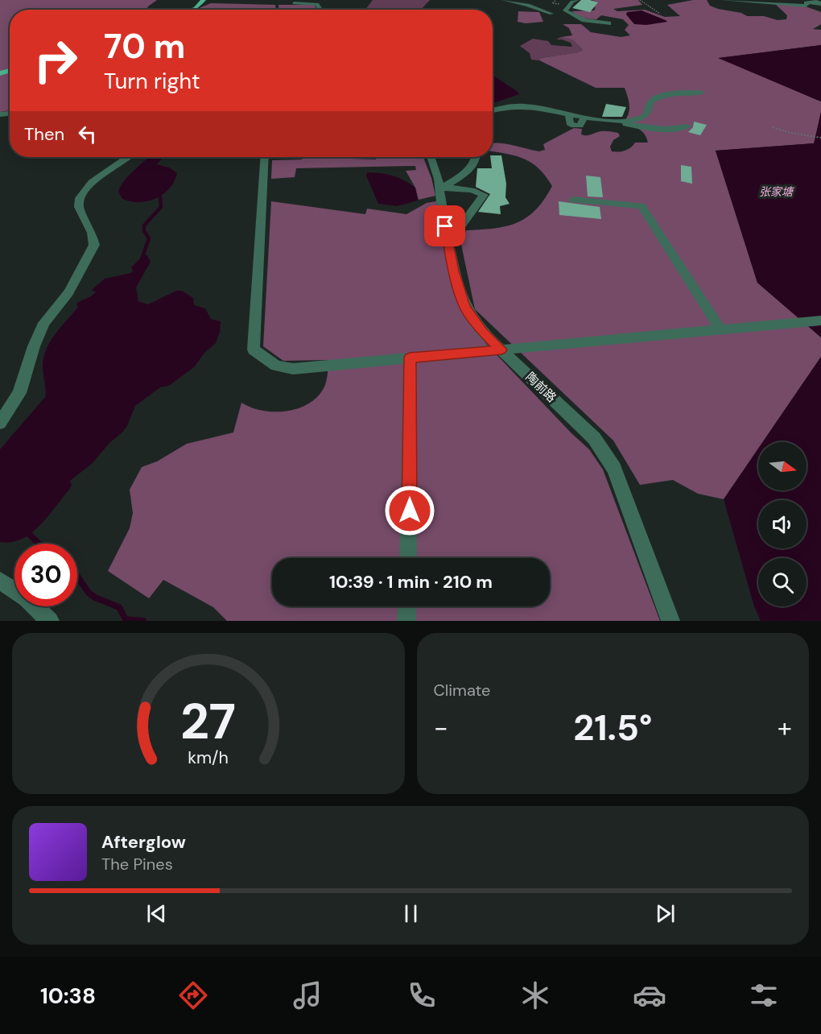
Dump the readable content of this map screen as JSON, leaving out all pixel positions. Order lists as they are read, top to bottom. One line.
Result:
{"streets":{"street":["陶前路"]},"water":["张家塘"],"north":"right","page":{"turn":["70 m","Turn right"],"then":"Then","limit":"30","trip":"10:39 · 1 min · 210 m","tile":"Climate","heat":["−","21.5°","+"],"song":["Afterglow","The Pines"],"tabs":"10:38","gauge":["27","km/h"]}}
